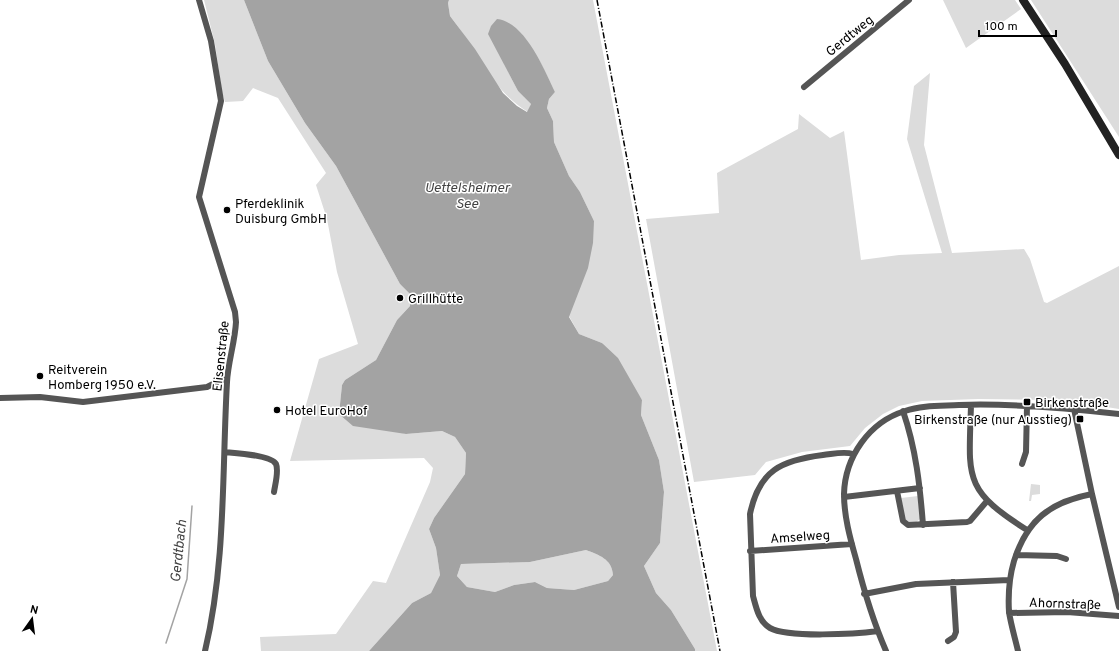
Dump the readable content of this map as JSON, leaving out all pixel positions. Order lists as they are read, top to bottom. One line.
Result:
{"streets":{"street":["Gerdtweg","Elisenstraße","Amselweg","Ahornstraße"]},"water":["Uettelsheimer See","Gerdtbach"],"places":{"other":["Pferdeklinik Duisburg GmbH","Grillhütte","Reitverein Homberg 1950 e.V.","Hotel EuroHof"],"transit":["Birkenstraße","Birkenstraße (nur Ausstieg)"]},"scale_bar":"100 m","north":"top"}
